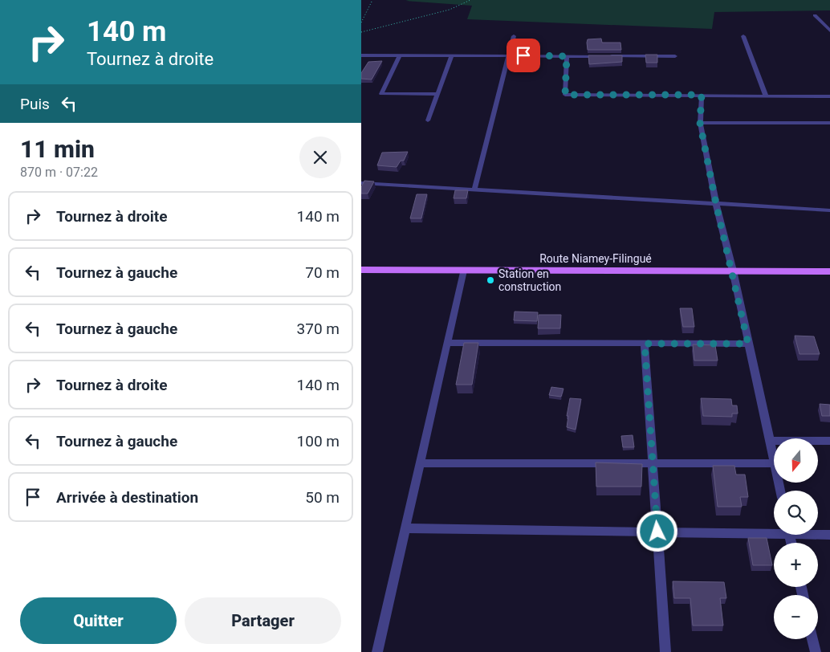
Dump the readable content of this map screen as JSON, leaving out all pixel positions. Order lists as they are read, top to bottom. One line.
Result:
{"streets":{"main road":["Route Niamey-Filingué"]},"places":["Station en construction"],"north":"bottom","page":{"turn":["140 m","Tournez à droite"],"then":"Puis","heading":["11 min","870 m · 07:22"],"list":[{"name":"Tournez à droite","value":"140 m"},{"name":"Tournez à gauche","value":"70 m"},{"name":"Tournez à gauche","value":"370 m"},{"name":"Tournez à droite","value":"140 m"},{"name":"Tournez à gauche","value":"100 m"},{"name":"Arrivée à destination","value":"50 m"}],"map_buttons":["+","−"],"buttons":["Quitter","Partager"]}}
